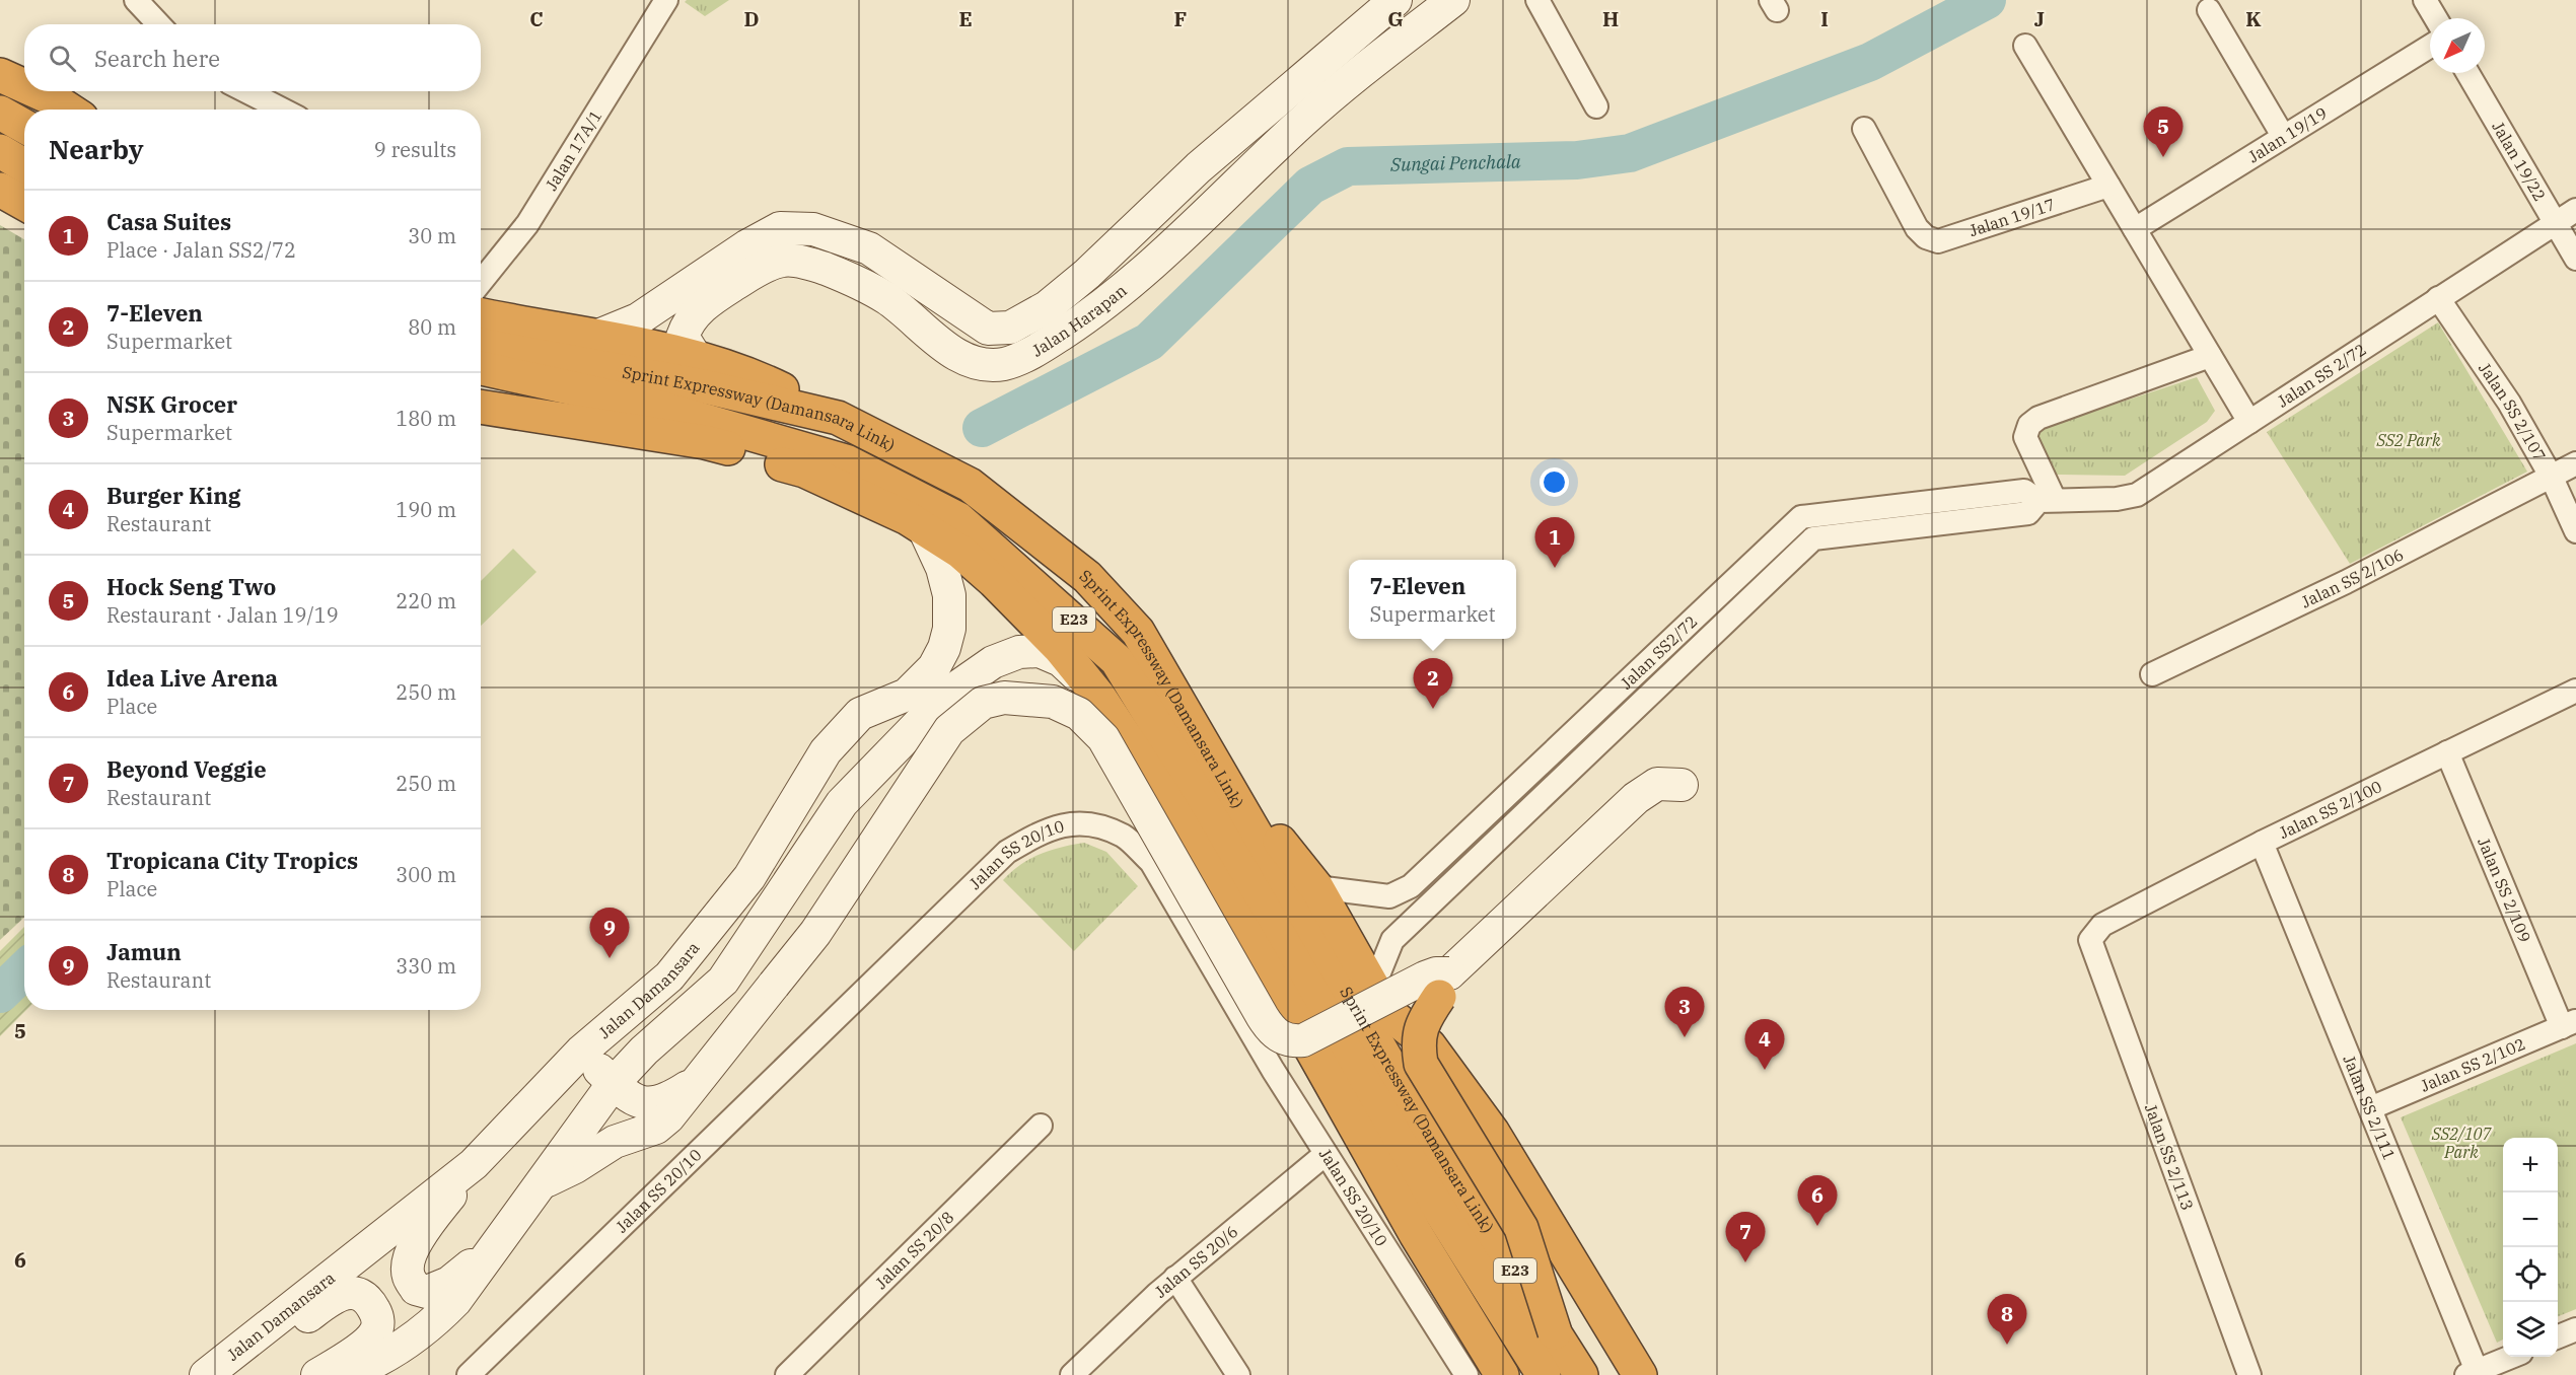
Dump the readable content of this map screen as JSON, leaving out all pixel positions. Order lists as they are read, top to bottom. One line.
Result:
{"streets":{"highway":["Sprint Expressway (Damansara Link)","E23"],"main road":["Jalan Harapan","Jalan Damansara"],"street":["Jalan 19/19","Jalan 17A/1","Jalan 19/22","Jalan 19/17","Jalan SS 2/72","Jalan SS 2/107","Jalan SS 2/106","Jalan SS2/72","Jalan SS 2/100","Jalan SS 20/10","Jalan SS 2/109","Jalan SS 2/102","Jalan SS 2/111","Jalan SS 2/113","Jalan SS 20/8","Jalan SS 20/6"]},"crossings":[["Jalan 19/22","Jalan SS 2/72"],["Jalan SS 2/72","Jalan SS 2/107"],["Jalan SS 2/72","Jalan SS2/72"],["Jalan SS 2/107","Jalan SS 2/106"],["Jalan SS 2/100","Jalan SS 2/109"],["Jalan SS 2/100","Jalan SS 2/111"],["Jalan SS 2/100","Jalan SS 2/113"],["Jalan SS 20/10","Jalan SS 20/6"],["Jalan SS 2/109","Jalan SS 2/102"],["Jalan SS 2/102","Jalan SS 2/111"]],"water":["Sungai Penchala"],"parks":["SS2 Park","SS2/107 Park"],"north":"bottom left","page":{"search":"Search here","pins":["5","1","2","9","3","4","6","7","8"],"heading":["Nearby","9 results"],"list":[{"mark":"1","name":"Casa Suites","note":"Place · Jalan SS2/72","value":"30 m"},{"mark":"2","name":"7-Eleven","note":"Supermarket","value":"80 m"},{"mark":"3","name":"NSK Grocer","note":"Supermarket","value":"180 m"},{"mark":"4","name":"Burger King","note":"Restaurant","value":"190 m"},{"mark":"5","name":"Hock Seng Two","note":"Restaurant · Jalan 19/19","value":"220 m"},{"mark":"6","name":"Idea Live Arena","note":"Place","value":"250 m"},{"mark":"7","name":"Beyond Veggie","note":"Restaurant","value":"250 m"},{"mark":"8","name":"Tropicana City Tropics","note":"Place","value":"300 m"},{"mark":"9","name":"Jamun","note":"Restaurant","value":"330 m"}],"popup":["7-Eleven","Supermarket"],"map_buttons":["+","−"]},"grid":{"columns":["C","D","E","F","G","H","I","J","K"],"rows":["5","6"]}}
